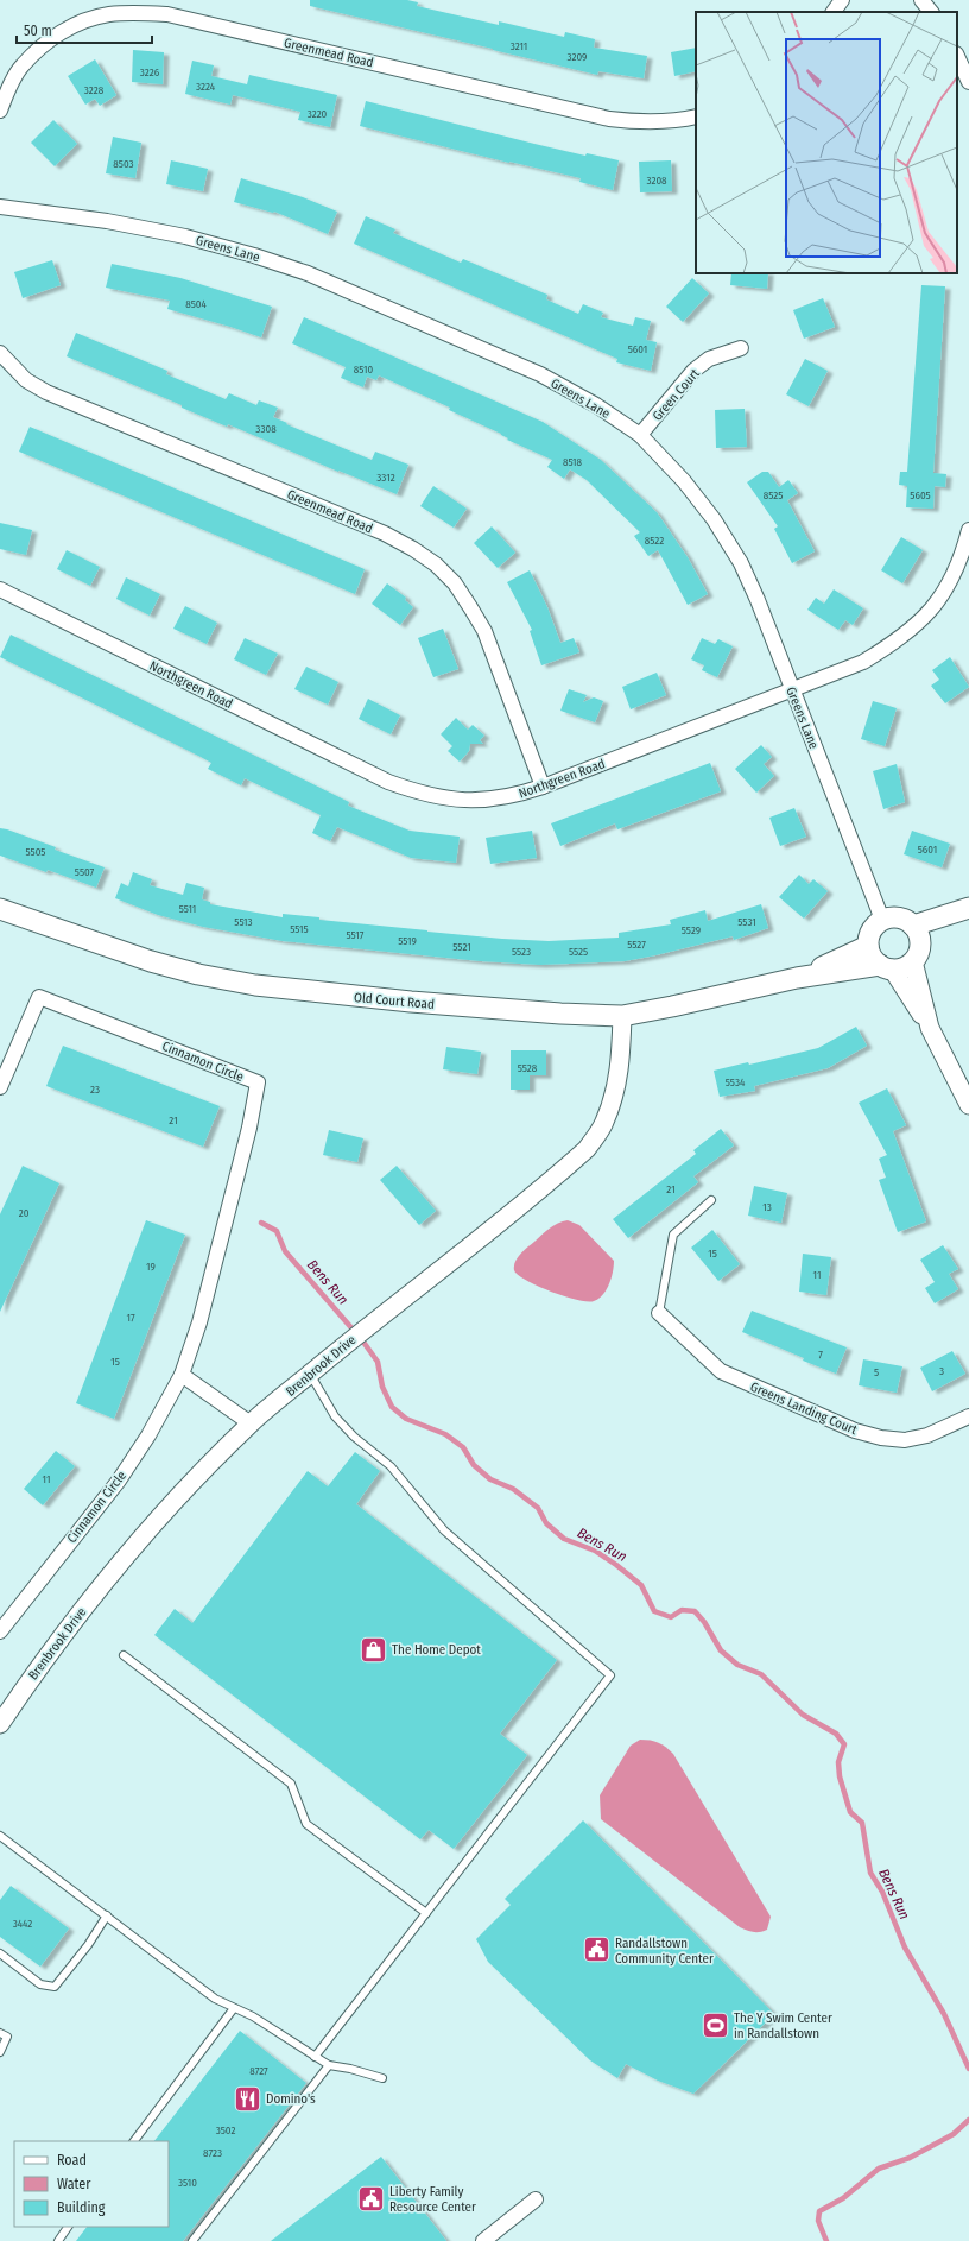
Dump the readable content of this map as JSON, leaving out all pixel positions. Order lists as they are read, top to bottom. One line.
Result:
{"streets":{"main road":["Old Court Road"],"street":["Greenmead Road","Greens Lane","Green Court","Northgreen Road","Cinnamon Circle","Brenbrook Drive","Greens Landing Court"]},"crossings":[["Greenmead Road","Northgreen Road"],["Greens Lane","Green Court"],["Greens Lane","Northgreen Road"],["Greens Lane","Old Court Road"],["Old Court Road","Brenbrook Drive"]],"water":["Bens Run"],"places":{"shop":["The Home Depot"],"public building":["Randallstown Community Center","Liberty Family Resource Center"],"sports":["The Y Swim Center in Randallstown"],"restaurant":["Domino's"]},"house_numbers":["3211","3209","3226","3224","3228","3220","8503","3208","8504","5601","8510","3308","8518","3312","8525","5605","8522","5601","5505","5507","5511","5513","5531","5515","5529","5517","5519","5527","5521","5523","5525","5528","5534","23","21","21","13","20","15","19","11","17","7","15","3","5","11","3442","8727","3502","8723","3510"],"legend":["Road","Water","Building"],"scale_bar":"50 m"}
